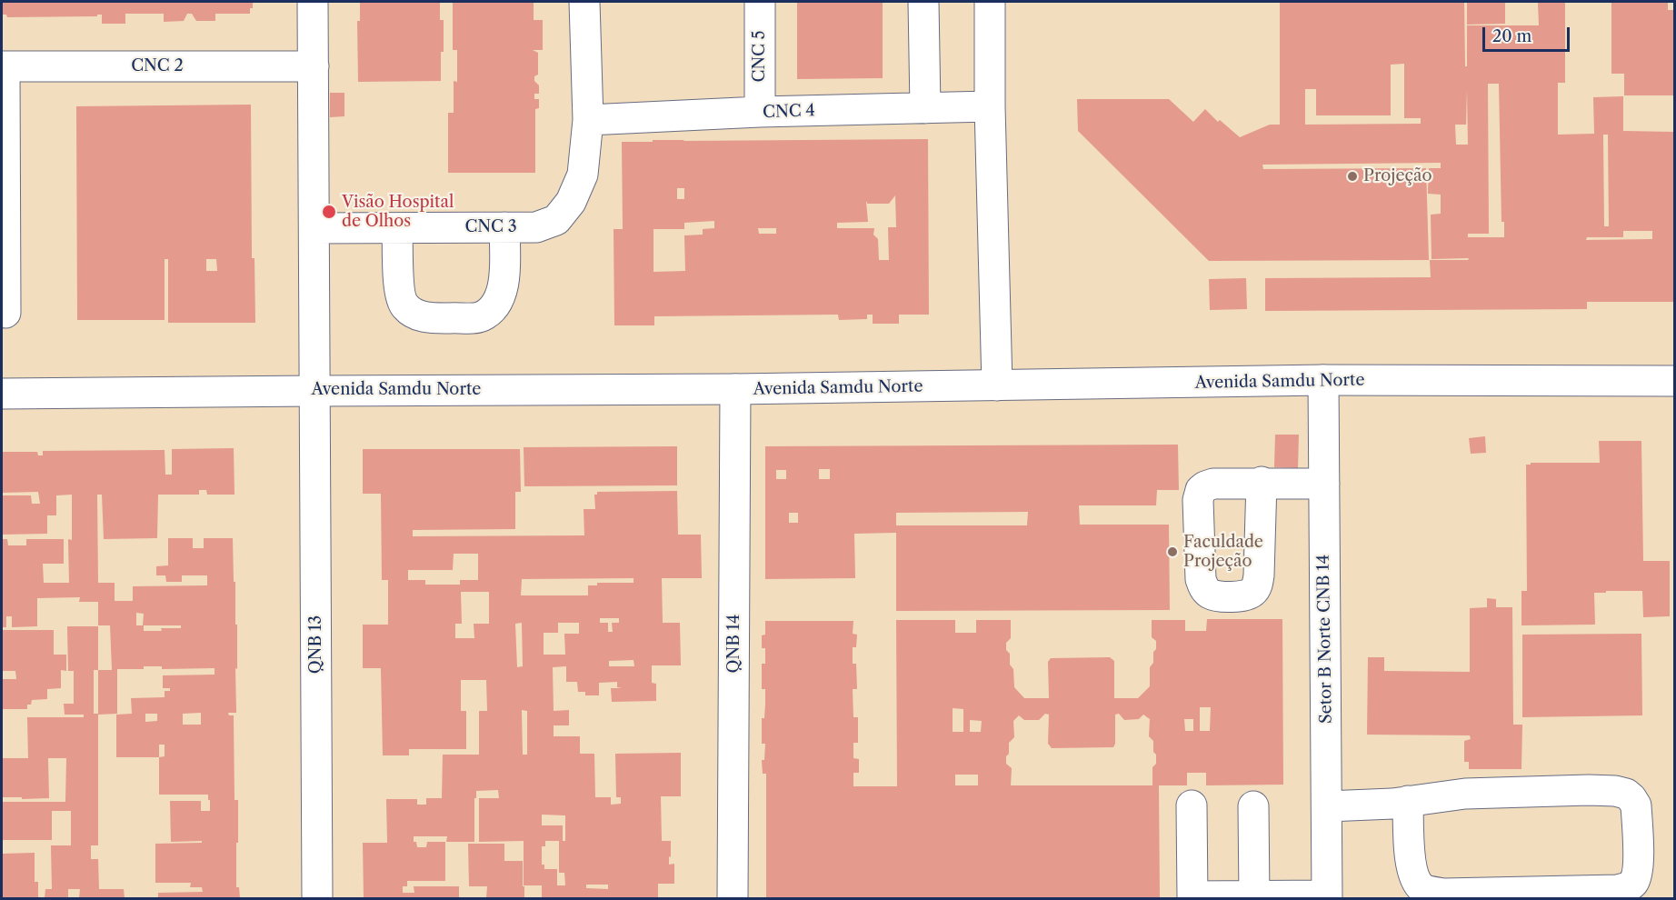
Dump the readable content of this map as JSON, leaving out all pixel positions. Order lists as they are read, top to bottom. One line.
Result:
{"streets":{"street":["CNC 5","CNC 2","CNC 4","CNC 3","Avenida Samdu Norte","Setor B Norte CNB 14","QNB 14","QNB 13"]},"crossings":[["CNC 5","CNC 4"],["CNC 2","QNB 13"],["CNC 4","CNC 3"],["CNC 3","QNB 13"],["Avenida Samdu Norte","Setor B Norte CNB 14"],["Avenida Samdu Norte","QNB 14"],["Avenida Samdu Norte","QNB 13"]],"places":["Projeção","Visão Hospital de Olhos","Faculdade Projeção"],"scale_bar":"20 m"}
